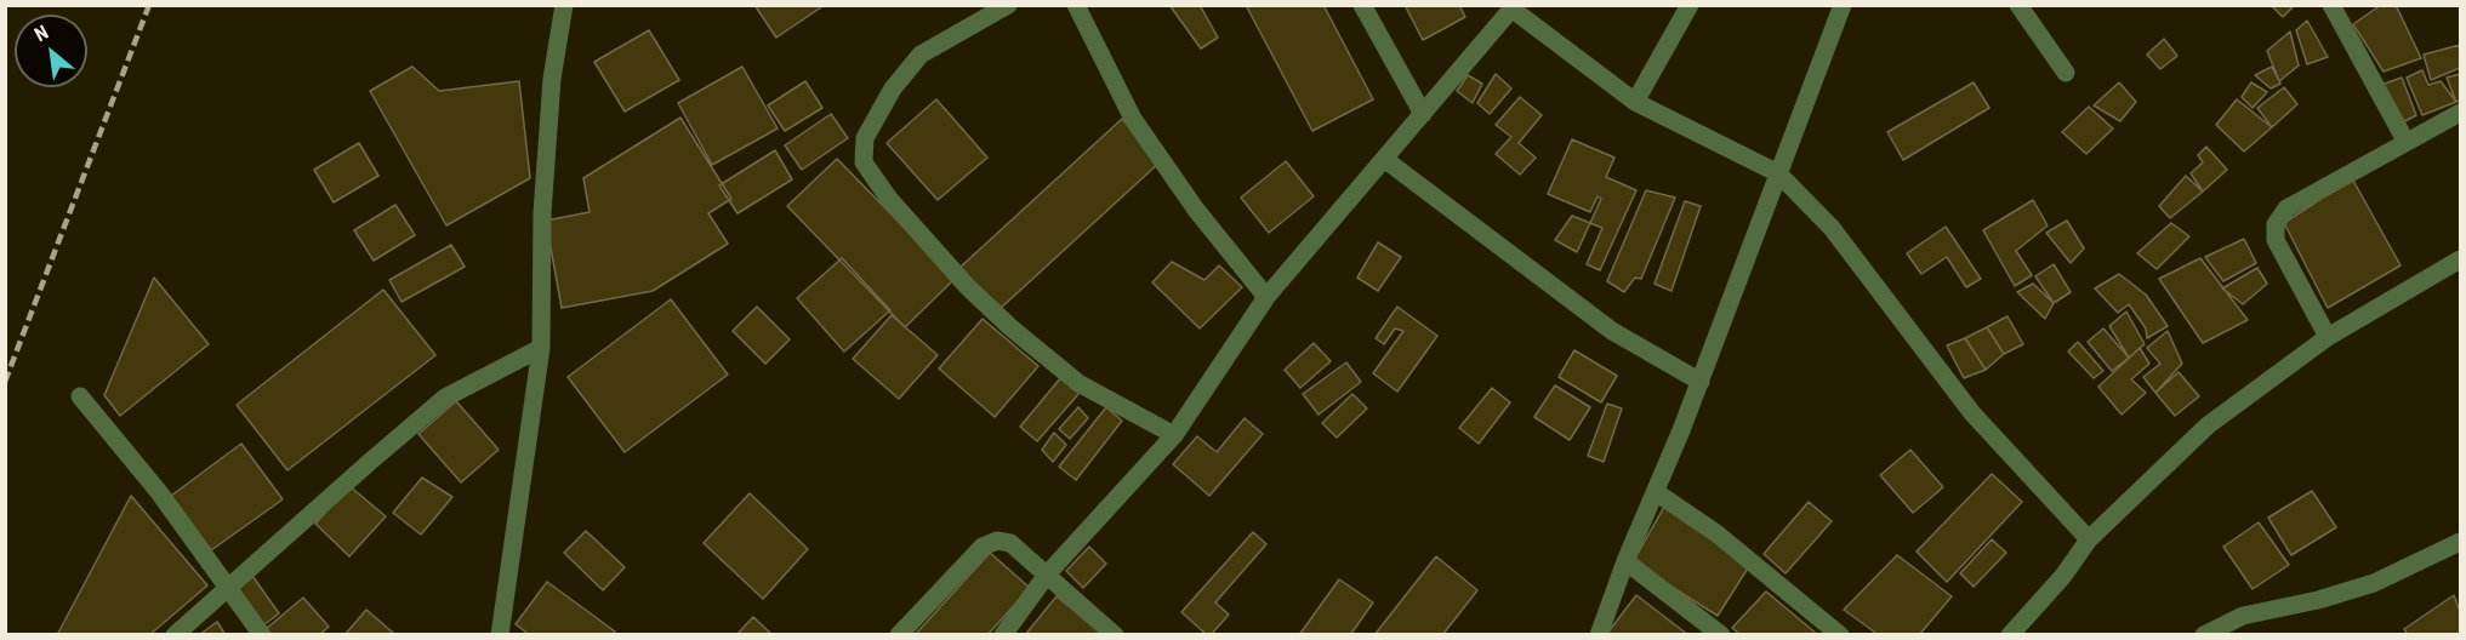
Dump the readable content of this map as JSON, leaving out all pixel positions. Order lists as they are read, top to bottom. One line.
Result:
{"north":"top left"}
